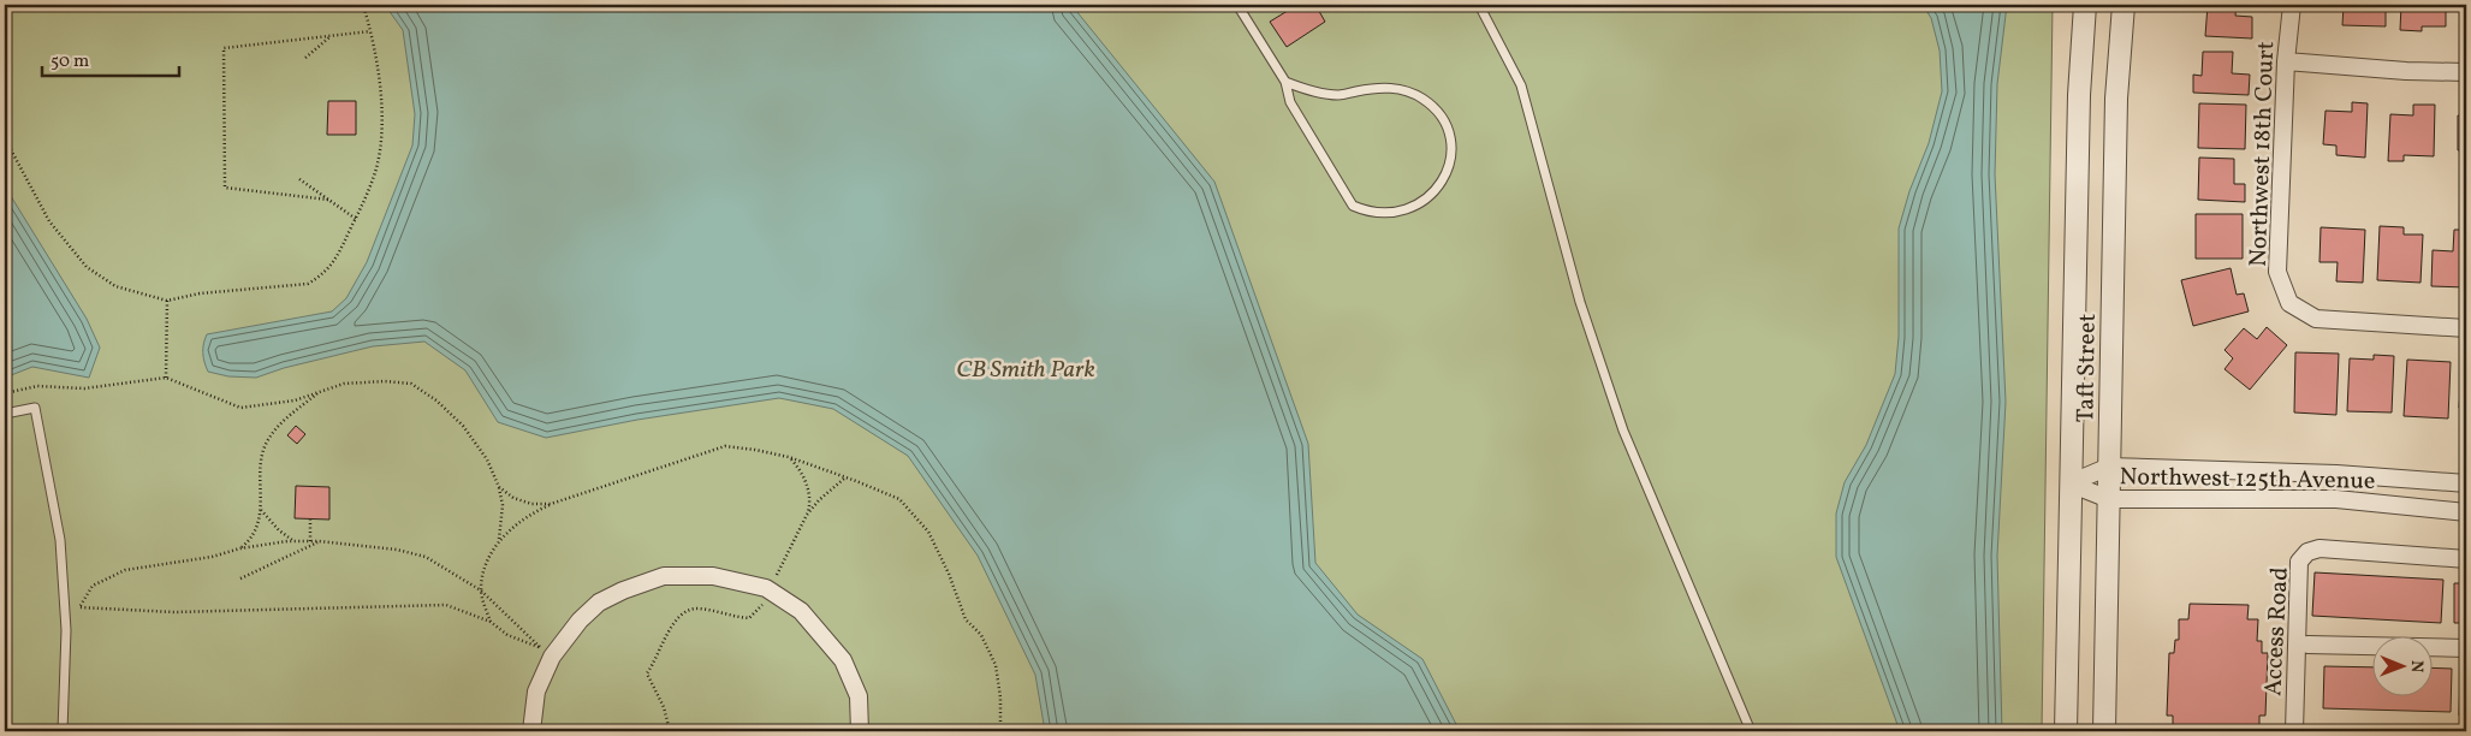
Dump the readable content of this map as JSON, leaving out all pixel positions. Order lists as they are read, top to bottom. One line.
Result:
{"streets":{"street":["Northwest 18th Court","Taft Street","Northwest 125th Avenue","Access Road"]},"crossings":[["Taft Street","Northwest 125th Avenue"]],"parks":["CB Smith Park"],"scale_bar":"50 m","north":"right"}
